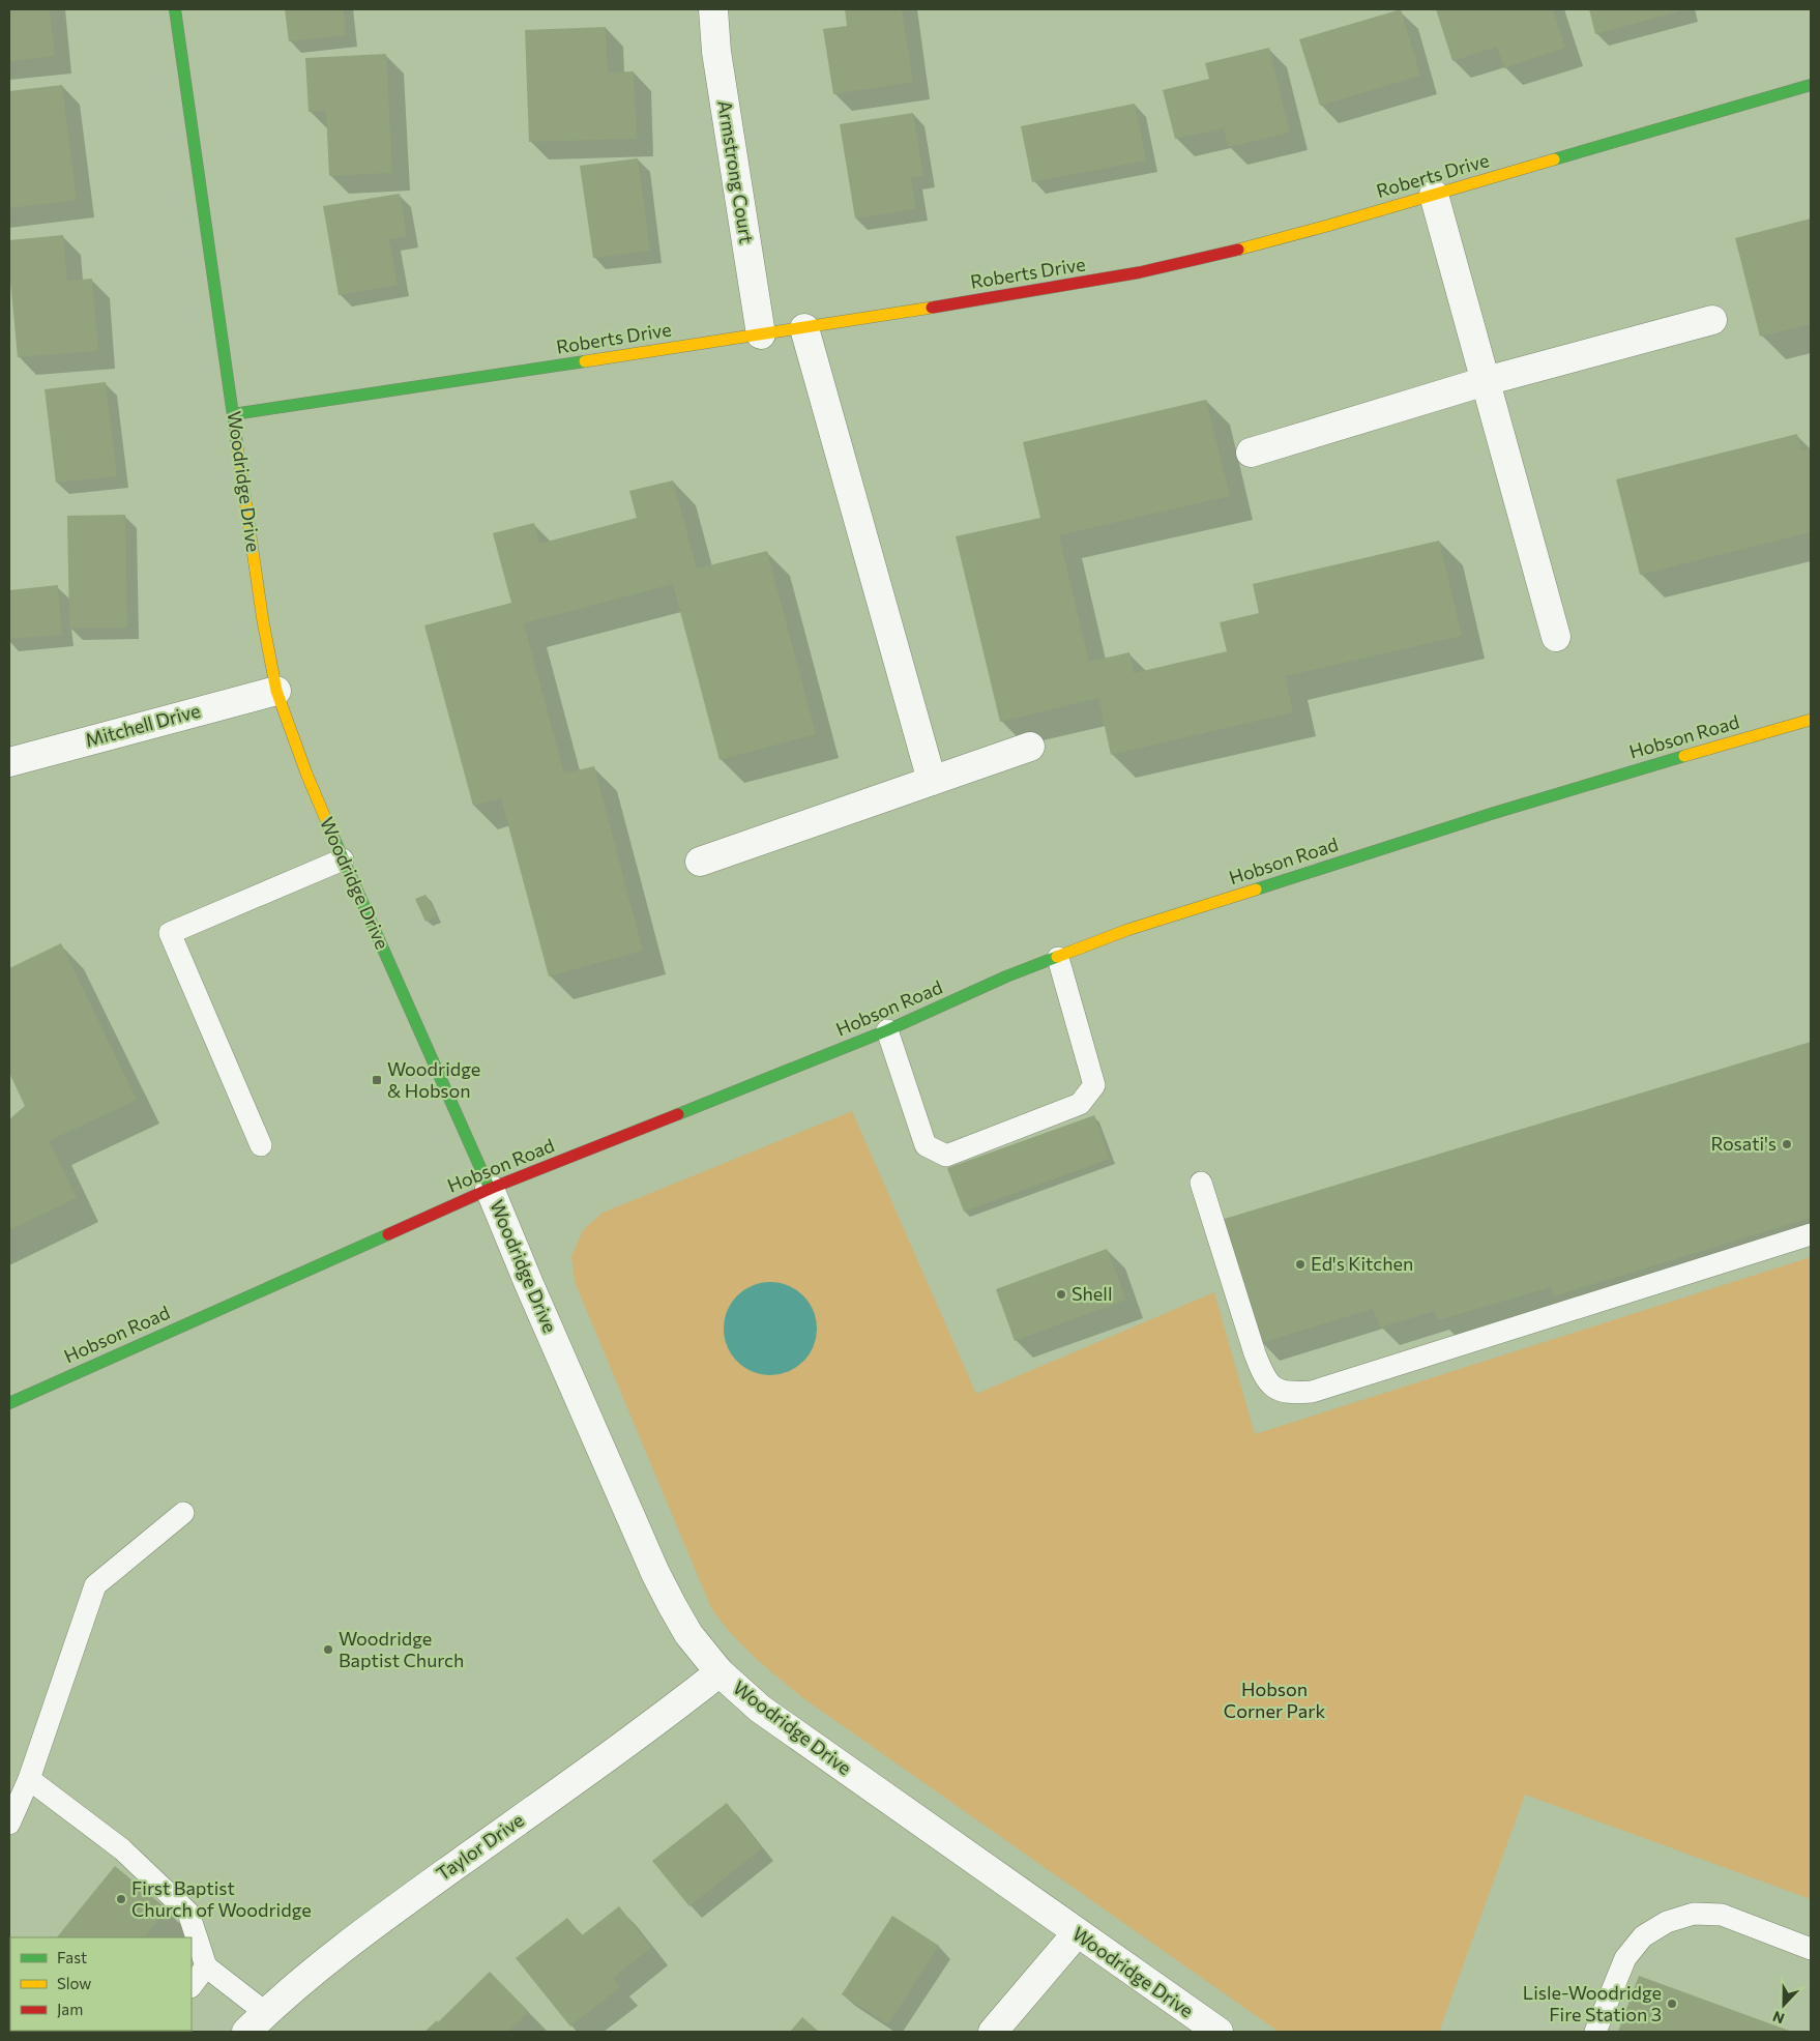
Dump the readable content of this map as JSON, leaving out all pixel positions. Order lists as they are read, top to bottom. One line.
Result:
{"streets":{"street":["Armstrong Court","Roberts Drive","Woodridge Drive","Mitchell Drive","Hobson Road","Taylor Drive"]},"crossings":[["Armstrong Court","Roberts Drive"],["Roberts Drive","Woodridge Drive"],["Woodridge Drive","Mitchell Drive"],["Woodridge Drive","Hobson Road"],["Woodridge Drive","Taylor Drive"]],"parks":["Hobson Corner Park"],"places":{"transit":["Woodridge & Hobson"],"other":["Rosati's","Ed's Kitchen","Shell","Woodridge Baptist Church","First Baptist Church of Woodridge","Lisle-Woodridge Fire Station 3"]},"legend":["Fast","Slow","Jam"],"north":"bottom"}
